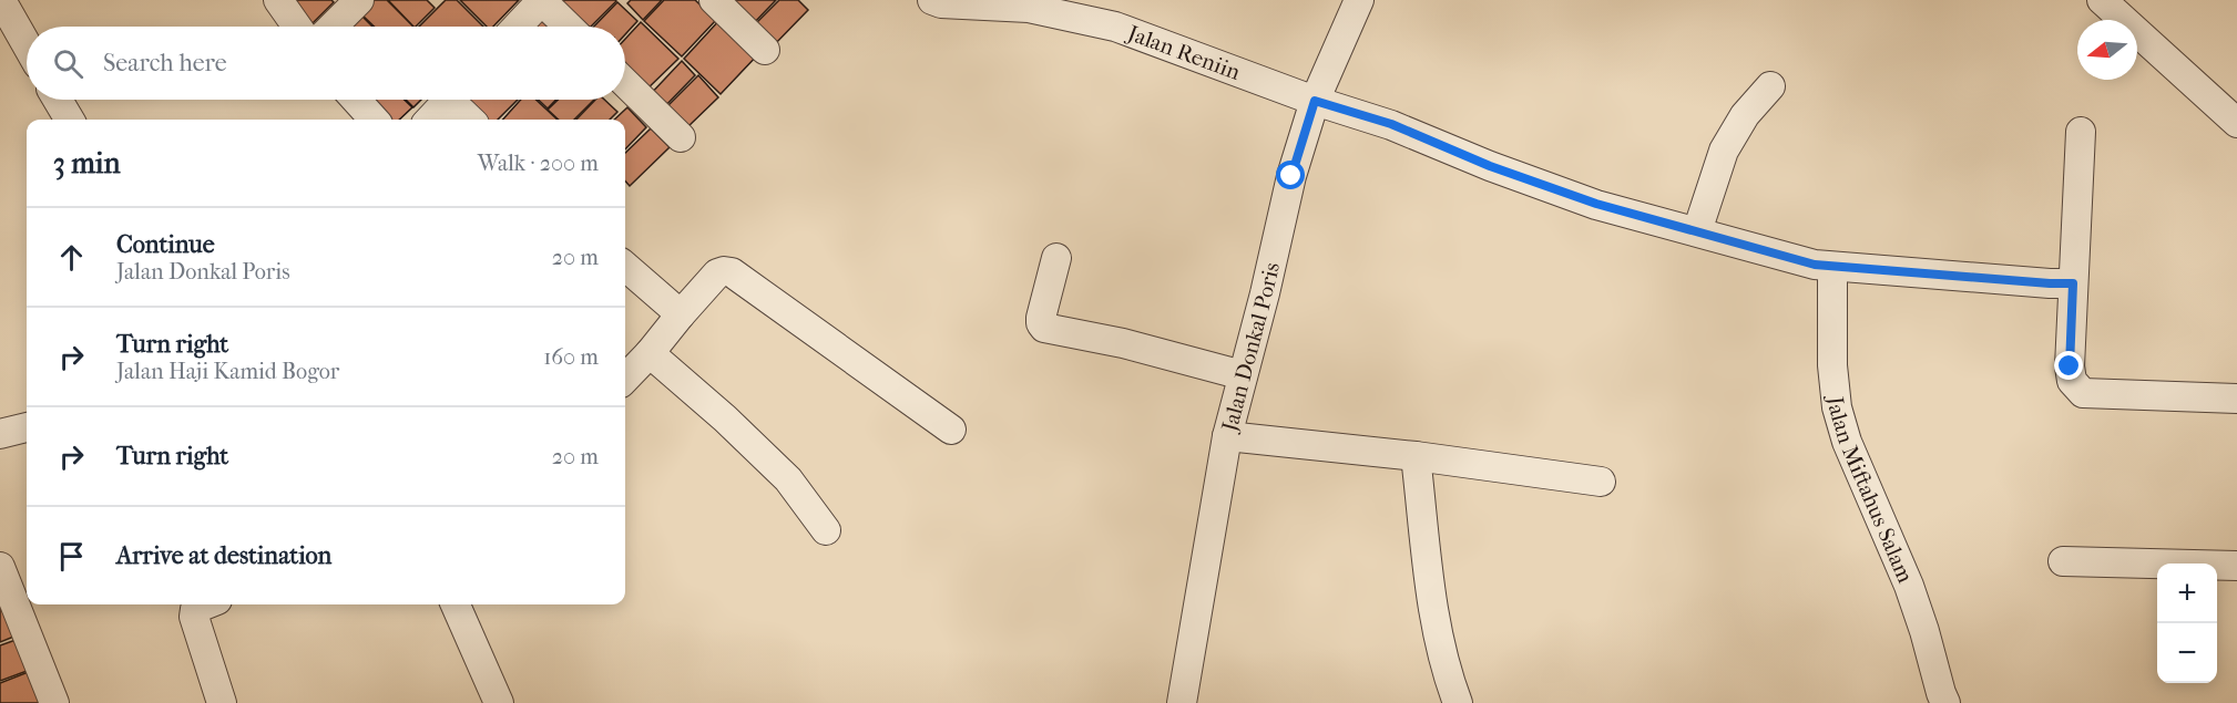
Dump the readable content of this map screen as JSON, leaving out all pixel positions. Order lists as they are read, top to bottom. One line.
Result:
{"streets":{"street":["Jalan Reniin","Jalan Donkal Poris","Jalan Miftahus Salam"]},"crossings":[["Jalan Reniin","Jalan Donkal Poris"],["Jalan Reniin","Jalan Miftahus Salam"]],"north":"left","page":{"search":"Search here","heading":["3 min","Walk · 200 m"],"list":[["Continue","Jalan Donkal Poris","20 m"],["Turn right","Jalan Haji Kamid Bogor","160 m"],["Turn right","20 m"],"Arrive at destination"],"map_buttons":["+","−"]}}
